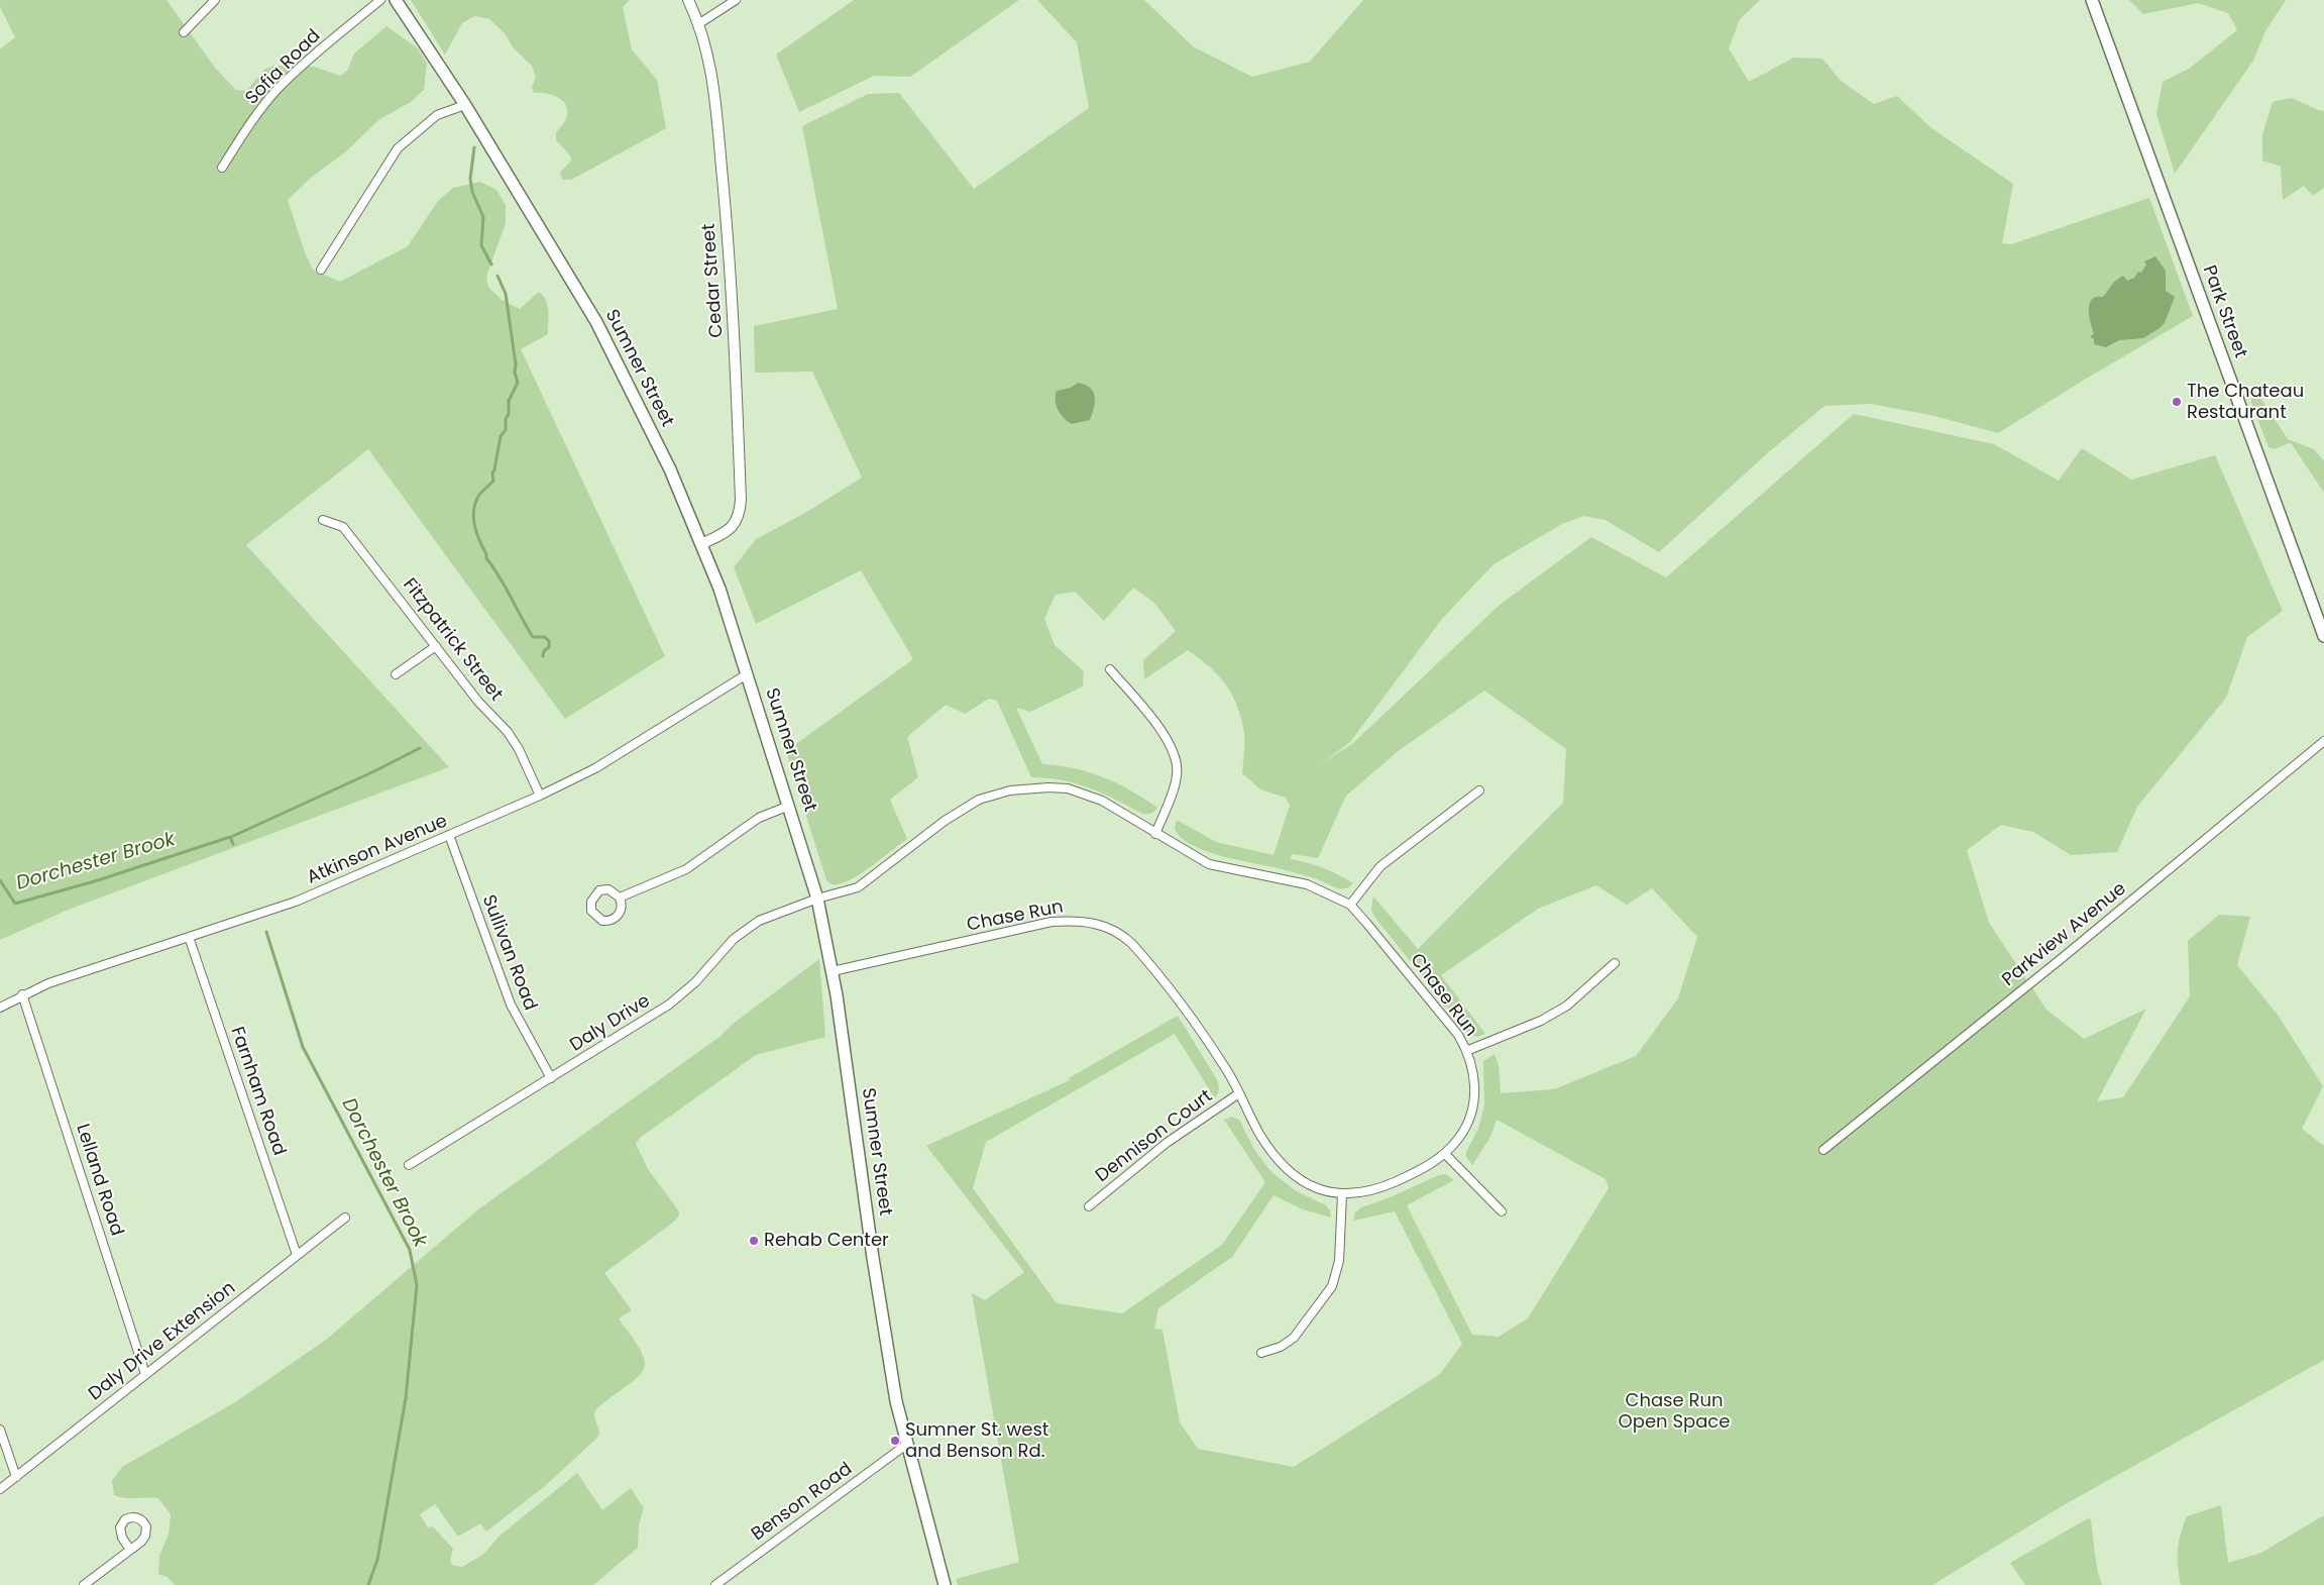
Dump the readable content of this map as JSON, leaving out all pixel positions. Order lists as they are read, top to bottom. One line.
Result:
{"streets":{"main road":["Park Street","Sumner Street"],"street":["Sofia Road","Cedar Street","Fitzpatrick Street","Atkinson Avenue","Chase Run","Parkview Avenue","Sullivan Road","Daly Drive","Farnham Road","Dennison Court","Lelland Road","Daly Drive Extension","Benson Road"]},"crossings":[["Cedar Street","Sumner Street"],["Sumner Street","Atkinson Avenue"],["Sumner Street","Chase Run"],["Sumner Street","Daly Drive"],["Sumner Street","Benson Road"],["Fitzpatrick Street","Atkinson Avenue"],["Atkinson Avenue","Sullivan Road"],["Atkinson Avenue","Farnham Road"],["Atkinson Avenue","Lelland Road"],["Chase Run","Daly Drive"],["Chase Run","Dennison Court"],["Sullivan Road","Daly Drive"],["Farnham Road","Daly Drive Extension"],["Lelland Road","Daly Drive Extension"]],"water":["Dorchester Brook"],"parks":["Chase Run Open Space"],"places":["The Chateau Restaurant","Rehab Center","Sumner St. west and Benson Rd."]}
